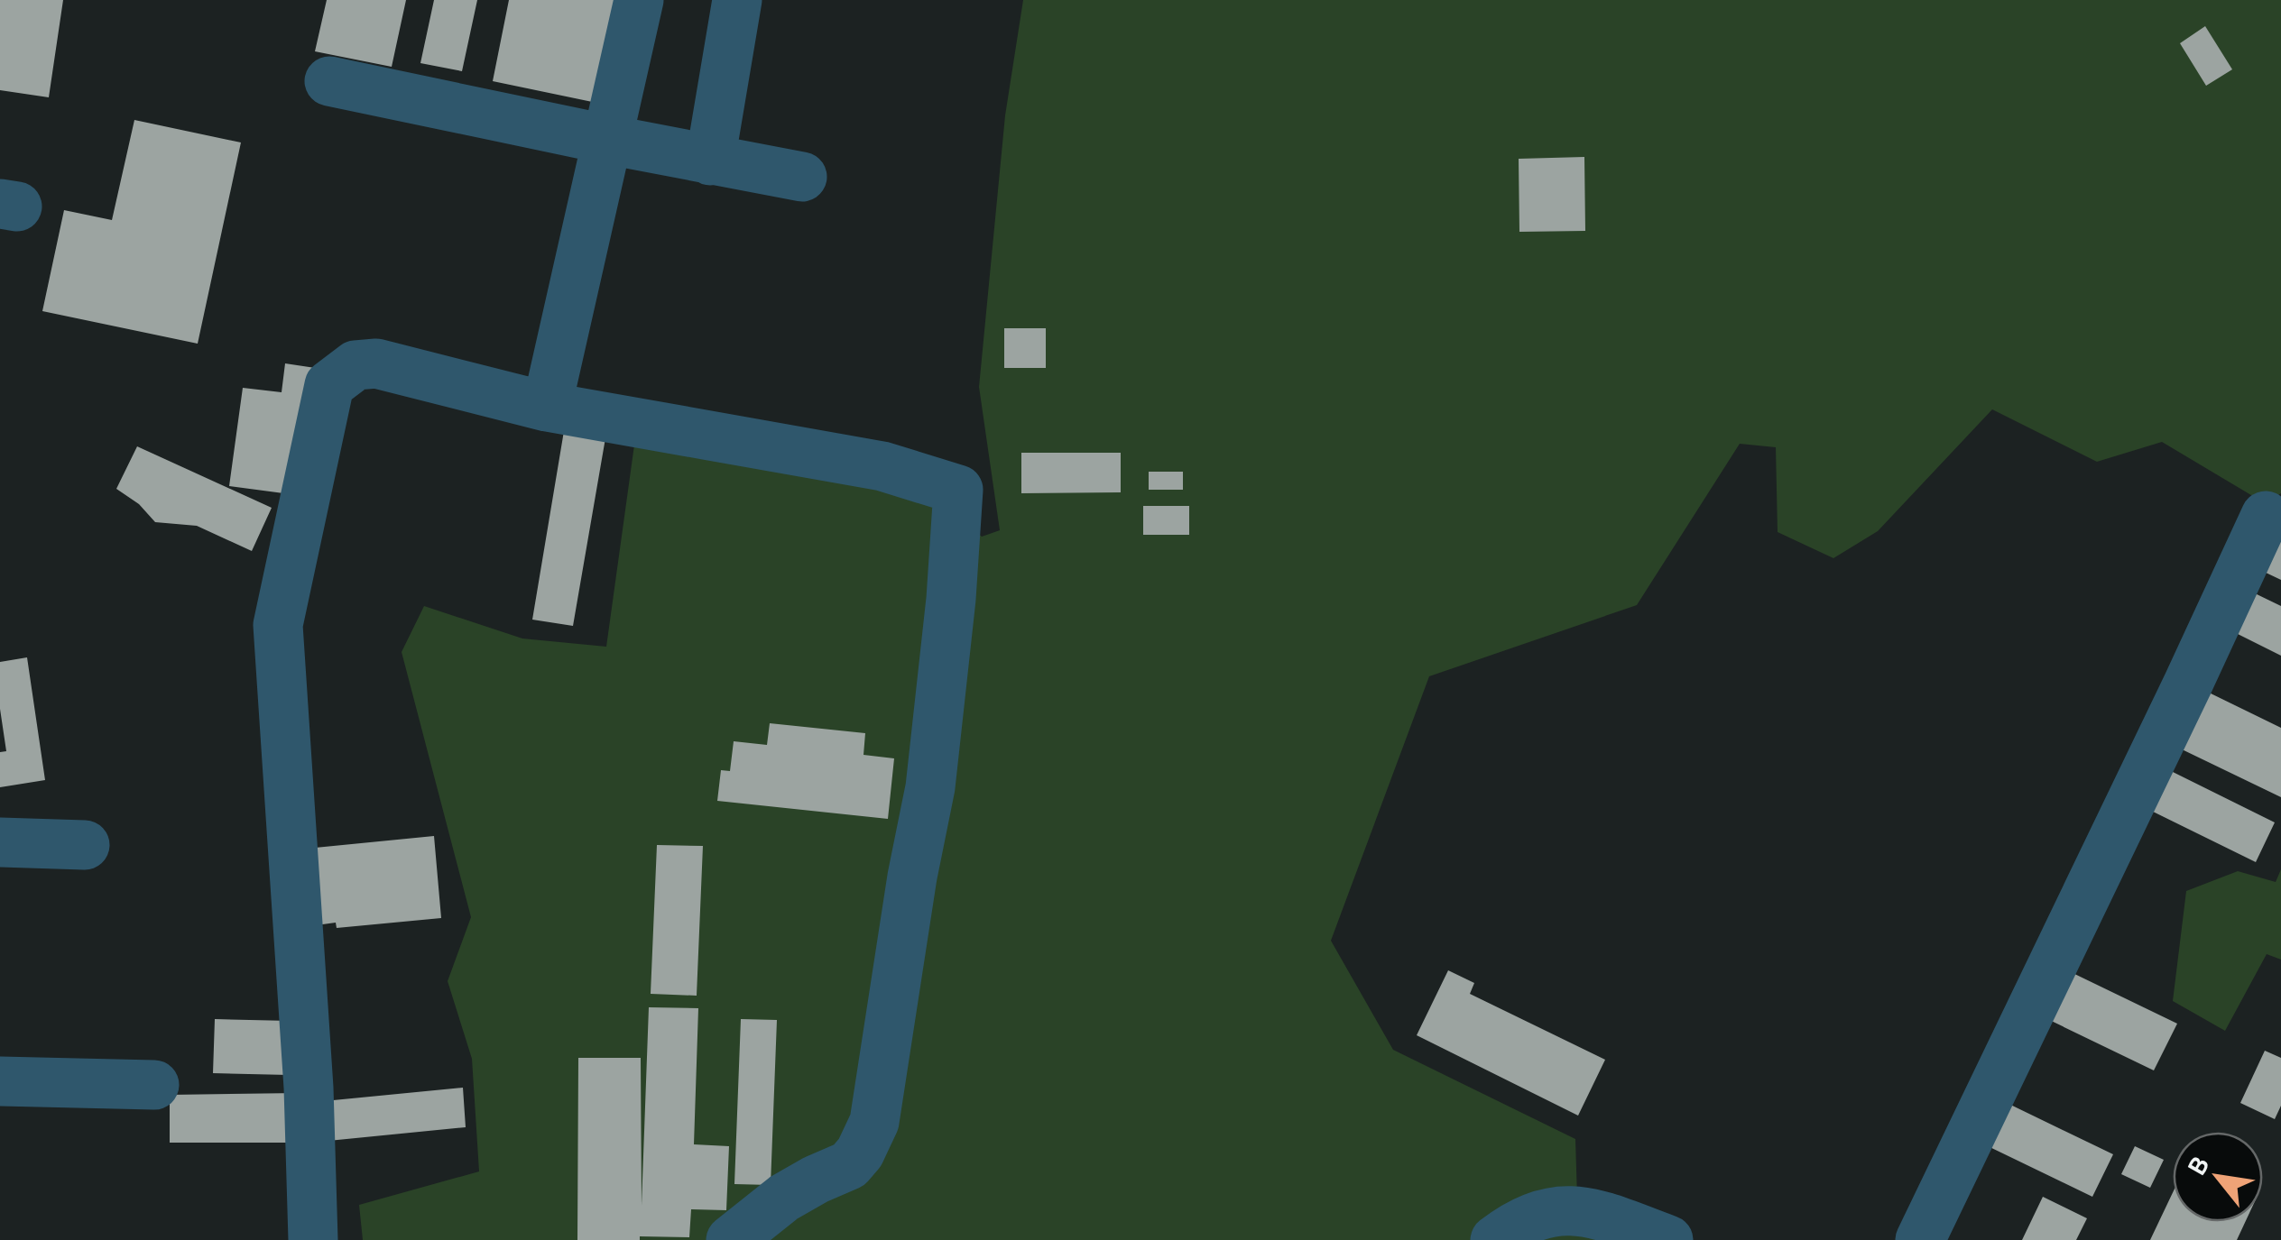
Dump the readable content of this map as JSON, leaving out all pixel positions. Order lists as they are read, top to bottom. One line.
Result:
{"north":"top left"}
